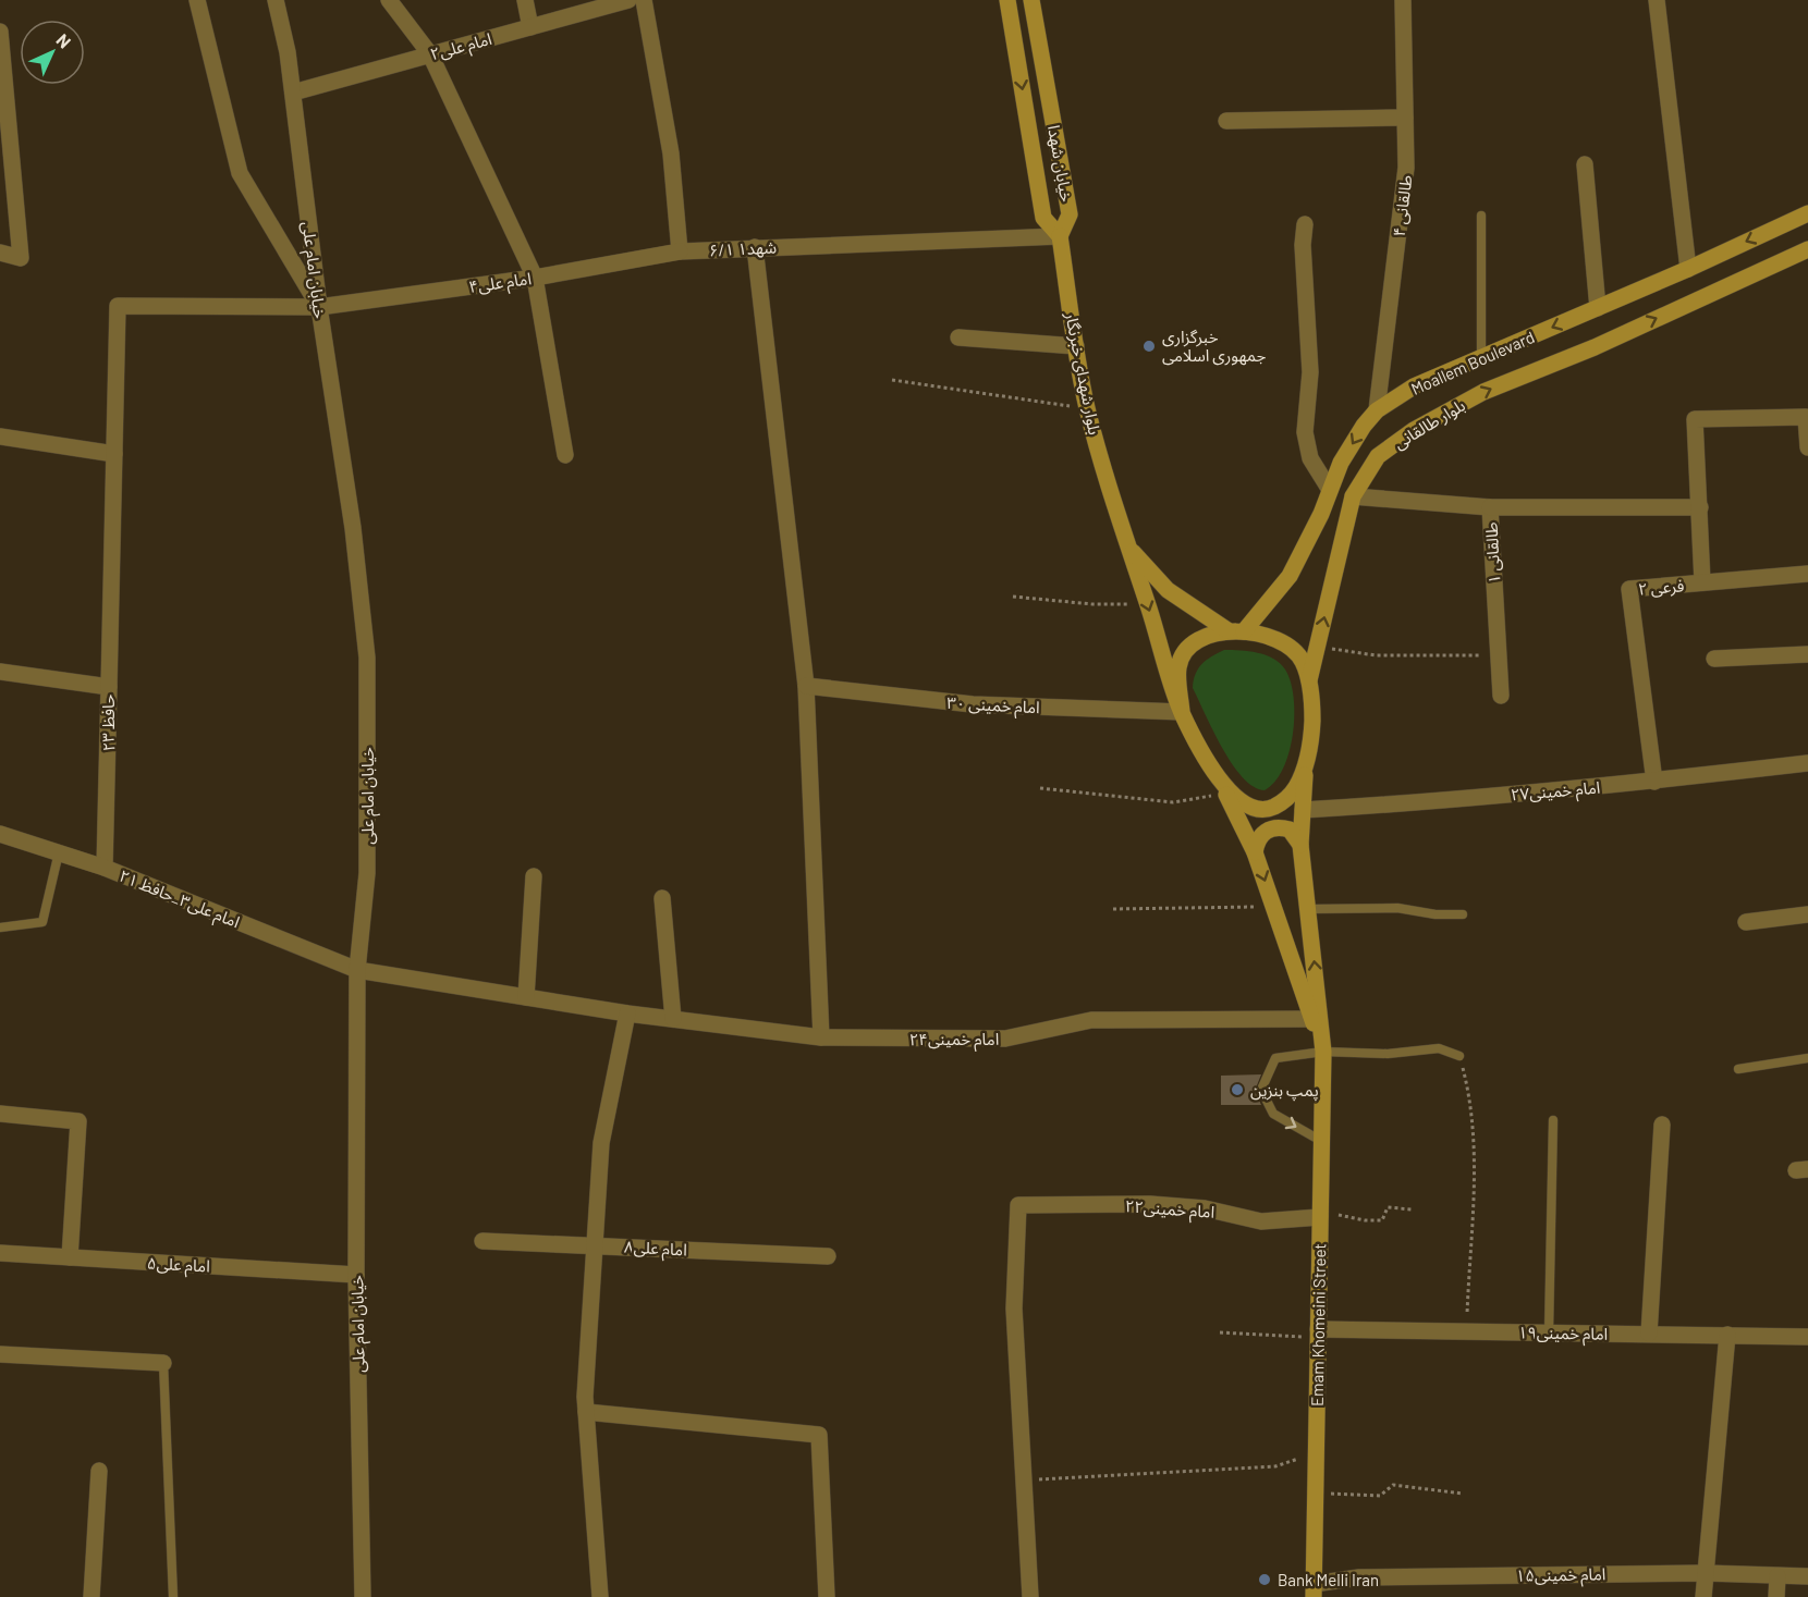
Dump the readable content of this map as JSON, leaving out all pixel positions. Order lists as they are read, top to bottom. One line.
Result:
{"streets":{"main road":["خیابان شهدا","Moallem Boulevard","بلوار شهدای خبرنگار","Emam Khomeini Street"],"street":["امام علی۲","طالقانی ۴","شهد۱ ۶/۱","خیابان امام علی","امام علی۴","طالقانی ۱","فرعی ۲","امام خمینی ۳۰","حافظ ۲۳","امام خمینی۲۷","امام علی۳_حافظ ۲۱","امام خمینی۲۴","امام خمینی۲۲","امام علی۸","امام علی۵","امام خمینی۱۹","امام خمینی۱۵"]},"crossings":[["امام علی۲","خیابان امام علی"],["خیابان شهدا","شهد۱ ۶/۱"],["خیابان شهدا","بلوار شهدای خبرنگار"],["طالقانی ۴","Moallem Boulevard"],["شهد۱ ۶/۱","امام علی۴"],["شهد۱ ۶/۱","بلوار شهدای خبرنگار"],["خیابان امام علی","امام علی۴"],["خیابان امام علی","امام علی۳_حافظ ۲۱"],["خیابان امام علی","امام علی۵"],["Moallem Boulevard","بلوار شهدای خبرنگار"],["Moallem Boulevard","طالقانی ۱"],["Moallem Boulevard","امام خمینی ۳۰"],["Moallem Boulevard","Emam Khomeini Street"],["بلوار شهدای خبرنگار","امام خمینی ۳۰"],["بلوار شهدای خبرنگار","Emam Khomeini Street"],["فرعی ۲","امام خمینی۲۷"],["امام خمینی ۳۰","Emam Khomeini Street"],["حافظ ۲۳","امام علی۳_حافظ ۲۱"],["امام خمینی۲۷","Emam Khomeini Street"],["امام علی۳_حافظ ۲۱","امام خمینی۲۴"],["امام خمینی۲۴","Emam Khomeini Street"],["امام خمینی۲۲","Emam Khomeini Street"],["Emam Khomeini Street","امام خمینی۱۹"],["Emam Khomeini Street","امام خمینی۱۵"]],"places":["خبرگزاری جمهوری اسلامی","پمپ بنزین","Bank Melli Iran"],"north":"top right"}
